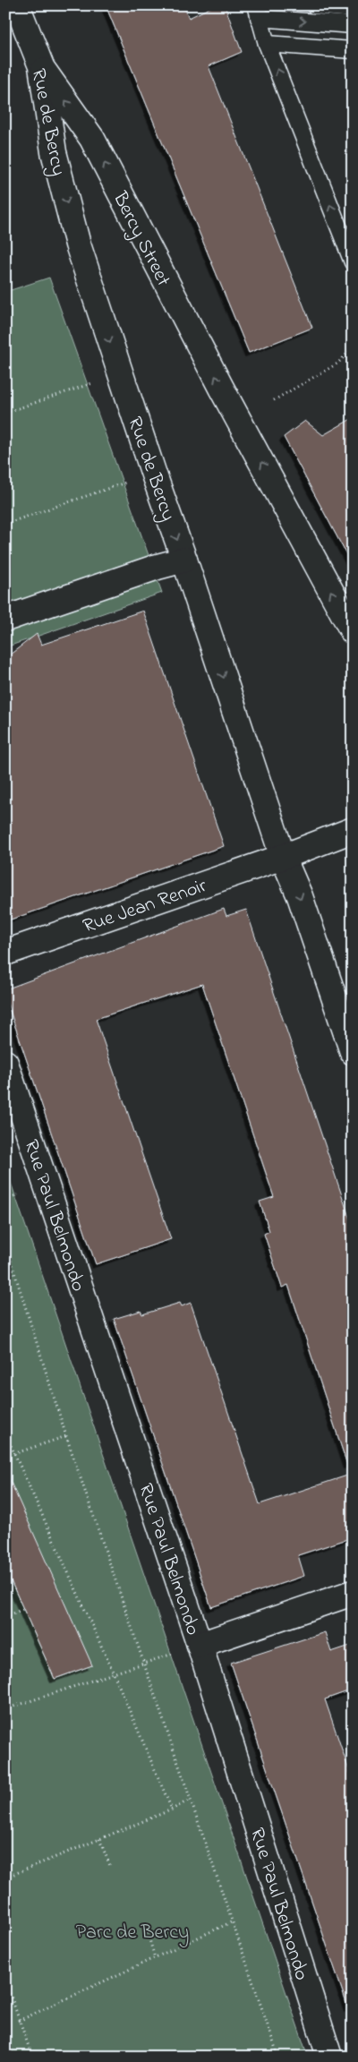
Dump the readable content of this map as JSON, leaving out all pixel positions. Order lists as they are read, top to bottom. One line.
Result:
{"streets":{"street":["Rue de Bercy","Bercy Street","Rue Jean Renoir","Rue Paul Belmondo"]},"crossings":[["Rue de Bercy","Bercy Street"],["Rue de Bercy","Rue Jean Renoir"]],"one_way":["Rue de Bercy","Bercy Street"],"parks":["Parc de Bercy"]}
